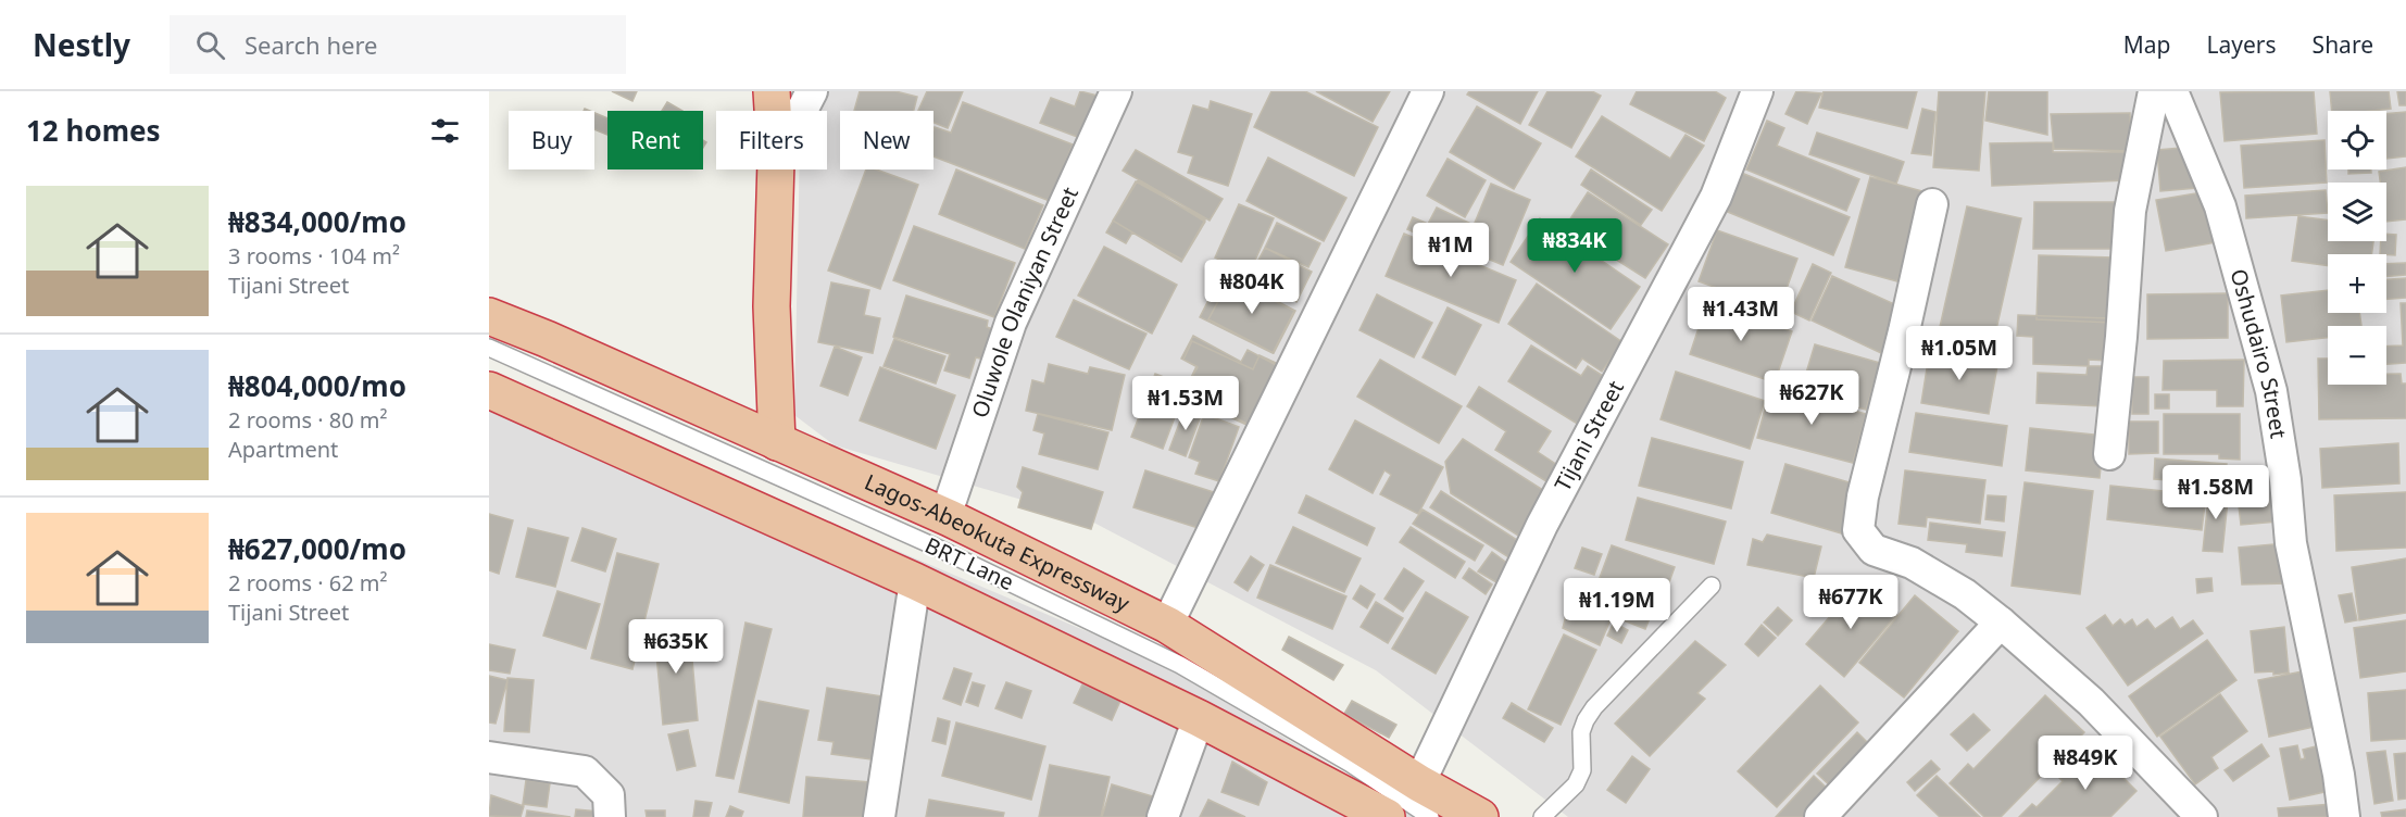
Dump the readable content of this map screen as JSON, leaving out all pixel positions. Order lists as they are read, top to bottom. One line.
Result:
{"streets":{"highway":["Lagos-Abeokuta Expressway"],"street":["Oluwole Olaniyan Street","Oshudairo Street","Tijani Street"],"lane":["BRT Lane"]},"crossings":[["Oluwole Olaniyan Street","Lagos-Abeokuta Expressway"],["Tijani Street","Lagos-Abeokuta Expressway"]],"page":{"header":"Nestly","search":"Search here","nav":["Map","Layers","Share"],"heading":"12 homes","map_buttons":["+","−"],"chip":["Buy","Rent","Filters","New"],"list":[{"name":"₦834,000/mo","note":"3 rooms · 104 m² · Tijani Street"},{"name":"₦804,000/mo","note":"2 rooms · 80 m² · Apartment"},{"name":"₦627,000/mo","note":"2 rooms · 62 m² · Tijani Street"}],"price":["₦834K","₦1M","₦804K","₦1.43M","₦1.05M","₦627K","₦1.53M","₦1.58M","₦677K","₦1.19M","₦635K","₦849K"]}}
